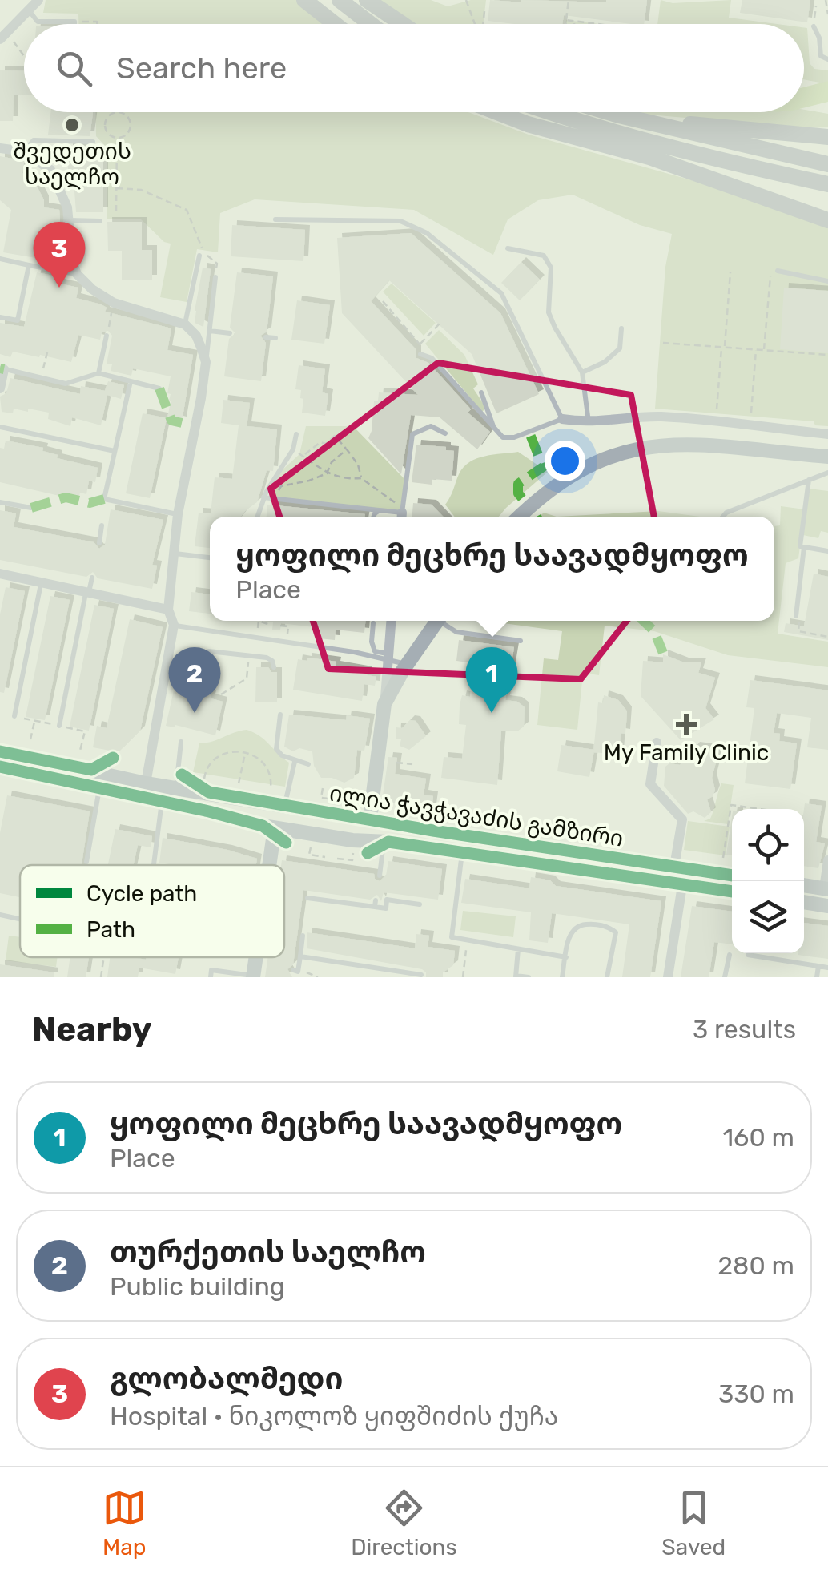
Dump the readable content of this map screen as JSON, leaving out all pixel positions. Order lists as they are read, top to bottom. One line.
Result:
{"streets":{"main road":["ილია ჭავჭავაძის გამზირი"]},"places":{"other":["შვედეთის საელჩო"],"health":["My Family Clinic"]},"legend":["Cycle path","Path"],"page":{"search":"Search here","pins":["3","1","2"],"popup":["ყოფილი მეცხრე საავადმყოფო","Place"],"heading":["Nearby","3 results"],"list":[{"mark":"1","name":"ყოფილი მეცხრე საავადმყოფო","note":"Place","value":"160 m"},{"mark":"2","name":"თურქეთის საელჩო","note":"Public building","value":"280 m"},{"mark":"3","name":"გლობალმედი","note":"Hospital · ნიკოლოზ ყიფშიძის ქუჩა","value":"330 m"}],"nav":["Map","Directions","Saved"]}}
